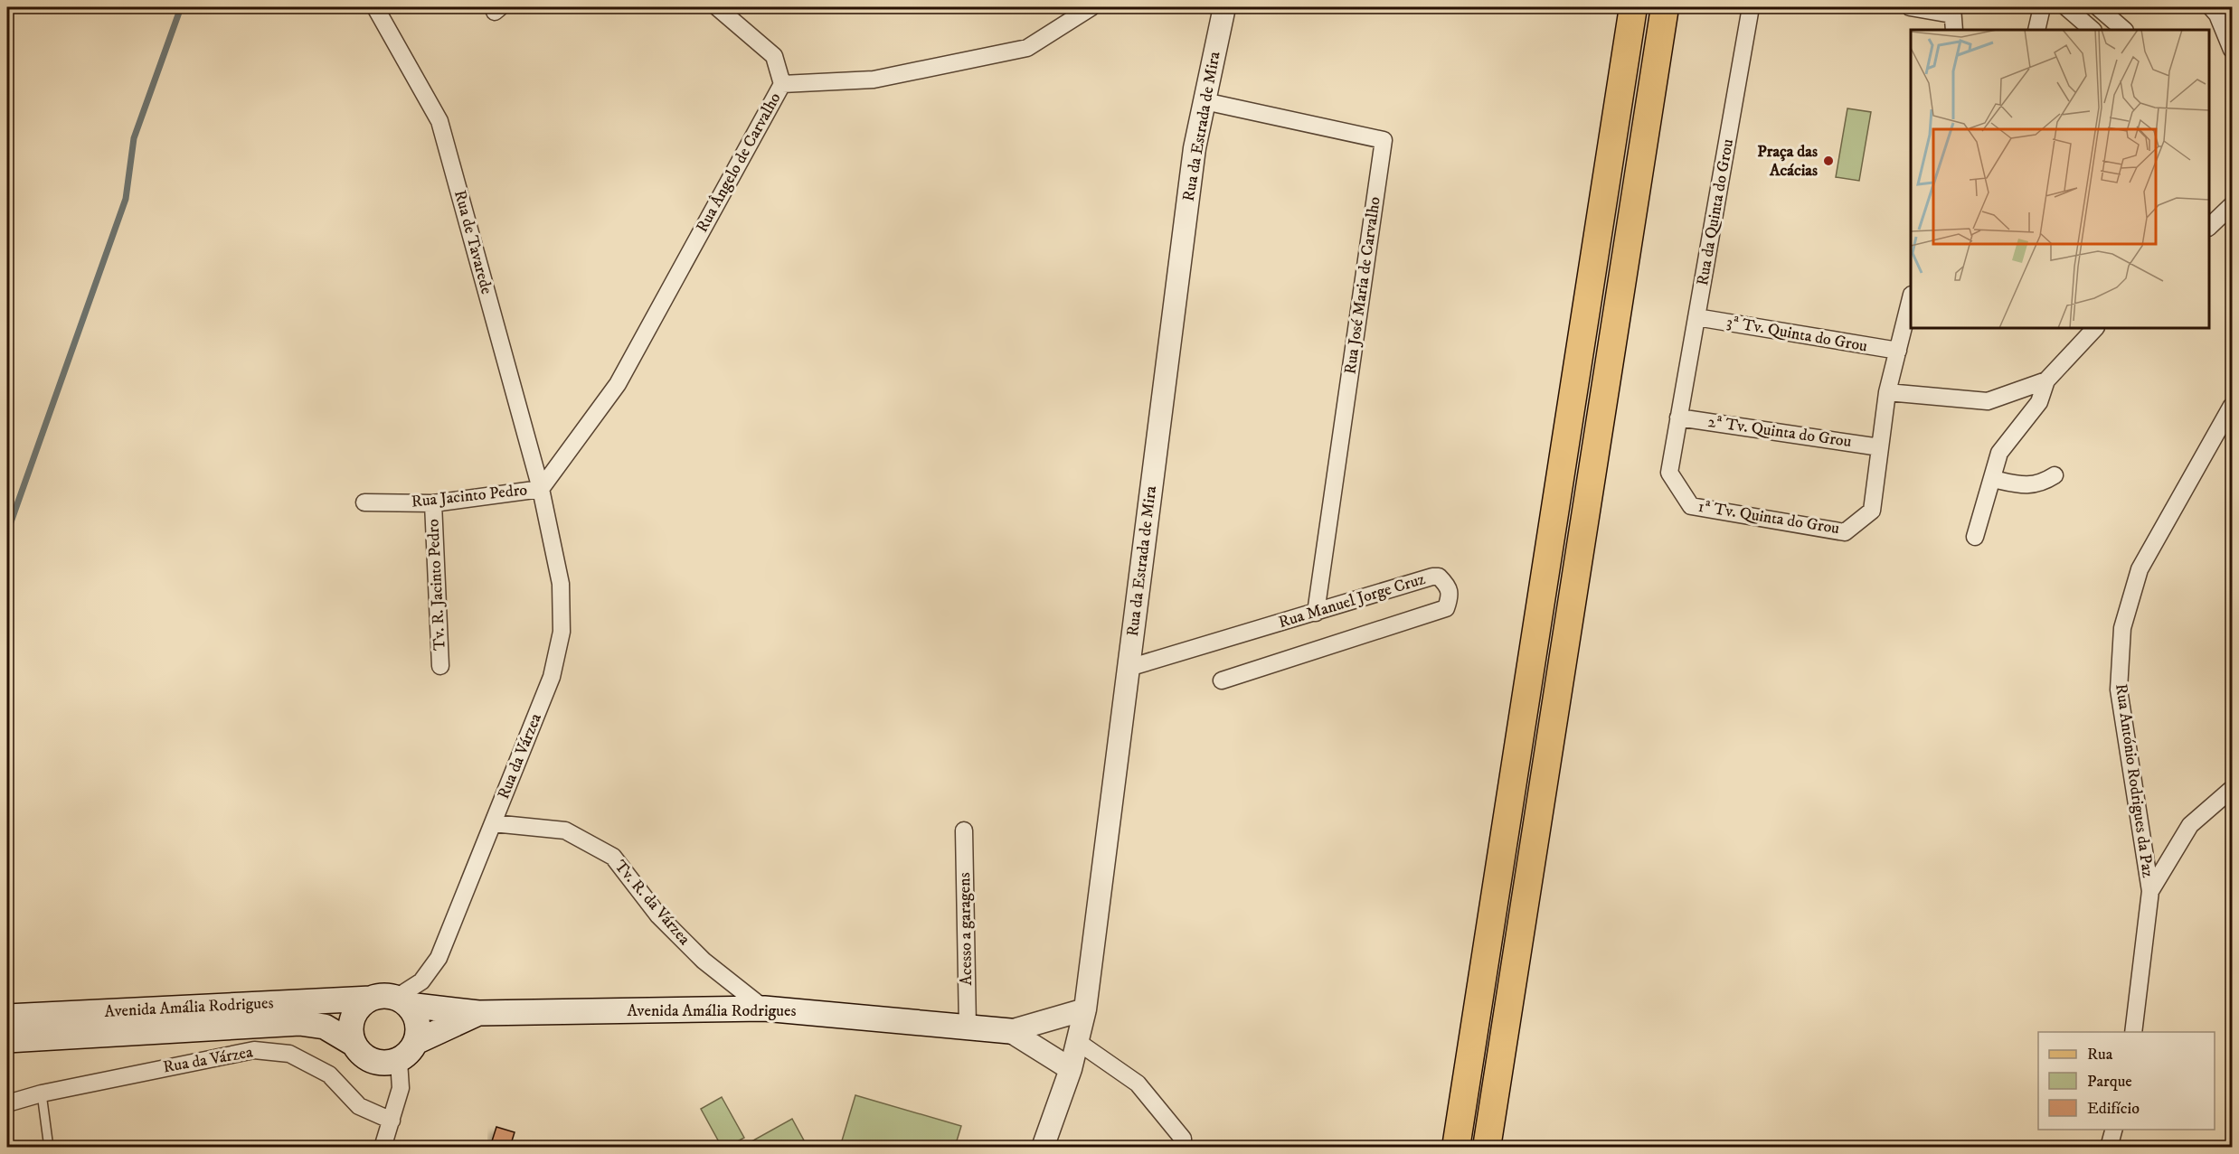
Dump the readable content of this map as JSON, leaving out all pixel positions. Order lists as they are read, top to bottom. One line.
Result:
{"streets":{"main road":["Avenida Amália Rodrigues"],"street":["Rua da Estrada de Mira","Rua Ângelo de Carvalho","Rua da Quinta do Grou","Rua de Tavarede","Rua José Maria de Carvalho","3ª Tv. Quinta do Grou","2ª Tv. Quinta do Grou","Rua Jacinto Pedro","1ª Tv. Quinta do Grou","Tv. R. Jacinto Pedro","Rua Manuel Jorge Cruz","Rua da Várzea","Rua António Rodrigues da Paz","Tv. R. da Várzea","Acesso a garagens"]},"crossings":[["Rua da Estrada de Mira","Rua José Maria de Carvalho"],["Rua da Estrada de Mira","Rua Manuel Jorge Cruz"],["Rua da Estrada de Mira","Avenida Amália Rodrigues"],["Rua Ângelo de Carvalho","Rua de Tavarede"],["Rua Ângelo de Carvalho","Rua Jacinto Pedro"],["Rua Ângelo de Carvalho","Rua da Várzea"],["Rua da Quinta do Grou","3ª Tv. Quinta do Grou"],["Rua da Quinta do Grou","2ª Tv. Quinta do Grou"],["Rua da Quinta do Grou","1ª Tv. Quinta do Grou"],["Rua de Tavarede","Rua Jacinto Pedro"],["Rua de Tavarede","Rua da Várzea"],["Rua José Maria de Carvalho","Rua Manuel Jorge Cruz"],["3ª Tv. Quinta do Grou","1ª Tv. Quinta do Grou"],["2ª Tv. Quinta do Grou","1ª Tv. Quinta do Grou"],["Rua Jacinto Pedro","Tv. R. Jacinto Pedro"],["Rua Jacinto Pedro","Rua da Várzea"],["Rua da Várzea","Tv. R. da Várzea"],["Rua da Várzea","Avenida Amália Rodrigues"],["Tv. R. da Várzea","Avenida Amália Rodrigues"],["Acesso a garagens","Avenida Amália Rodrigues"]],"places":["Praça das Acácias"],"legend":["Rua","Parque","Edifício"]}
